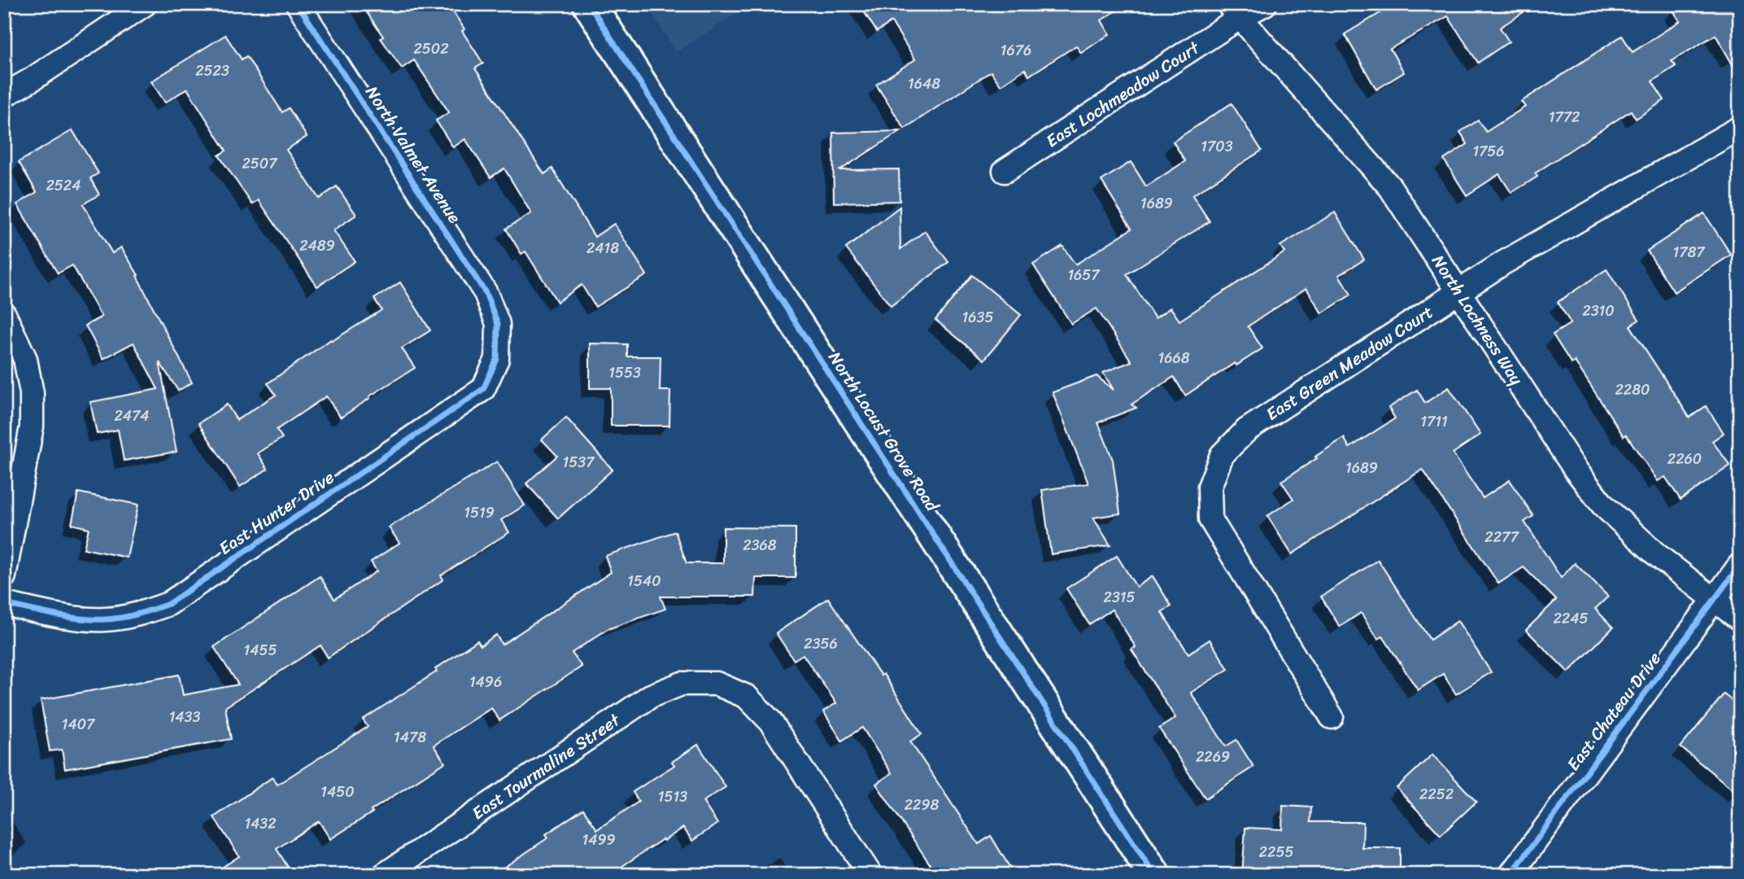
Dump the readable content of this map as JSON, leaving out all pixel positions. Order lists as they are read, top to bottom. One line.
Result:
{"streets":{"main road":["North Locust Grove Road"],"street":["East Lochmeadow Court","North Valmet Avenue","North Lochness Way","East Green Meadow Court","East Hunter Drive","East Chateau Drive","East Tourmaline Street"]},"crossings":[["East Lochmeadow Court","North Lochness Way"],["North Valmet Avenue","East Hunter Drive"],["North Lochness Way","East Green Meadow Court"],["North Lochness Way","East Chateau Drive"]],"house_numbers":["2502","1676","2523","1648","1772","1703","1756","2507","2524","1689","2489","2418","1787","1657","2310","1635","1668","1553","2280","2474","1711","2260","1537","1689","1519","2277","2368","1540","2315","2245","2356","1455","1496","1433","1407","1478","2269","1450","2252","1513","2298","1432","1499","2255"]}
